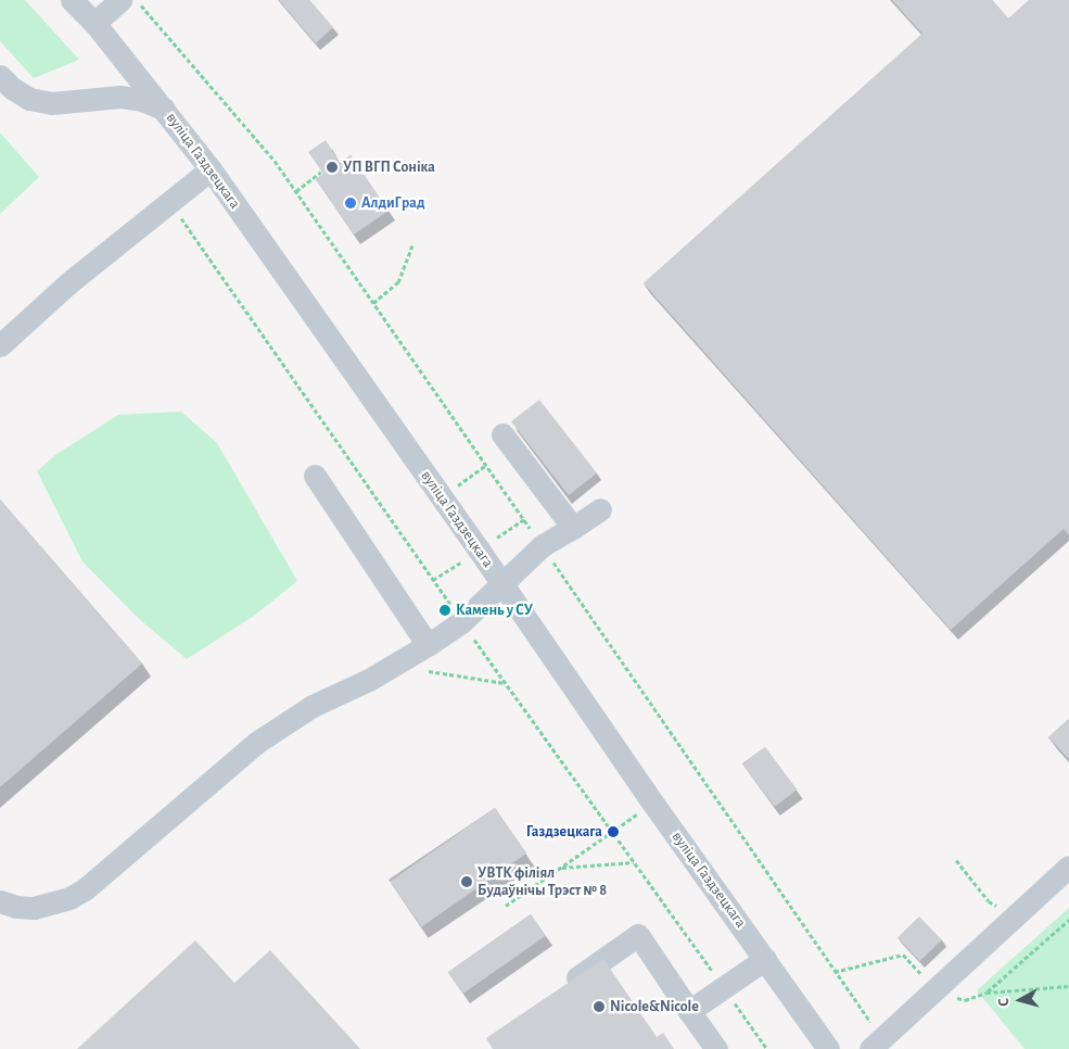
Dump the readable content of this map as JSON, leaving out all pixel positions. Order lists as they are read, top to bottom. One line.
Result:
{"streets":{"street":["вуліца Газдзецкага"]},"places":["УП ВГП Соніка","АлдиГрад","Камень у СУ","Газдзецкага","УВТК філіял Будаўнічы Трэст № 8","Nicole&Nicole"],"north":"left"}
